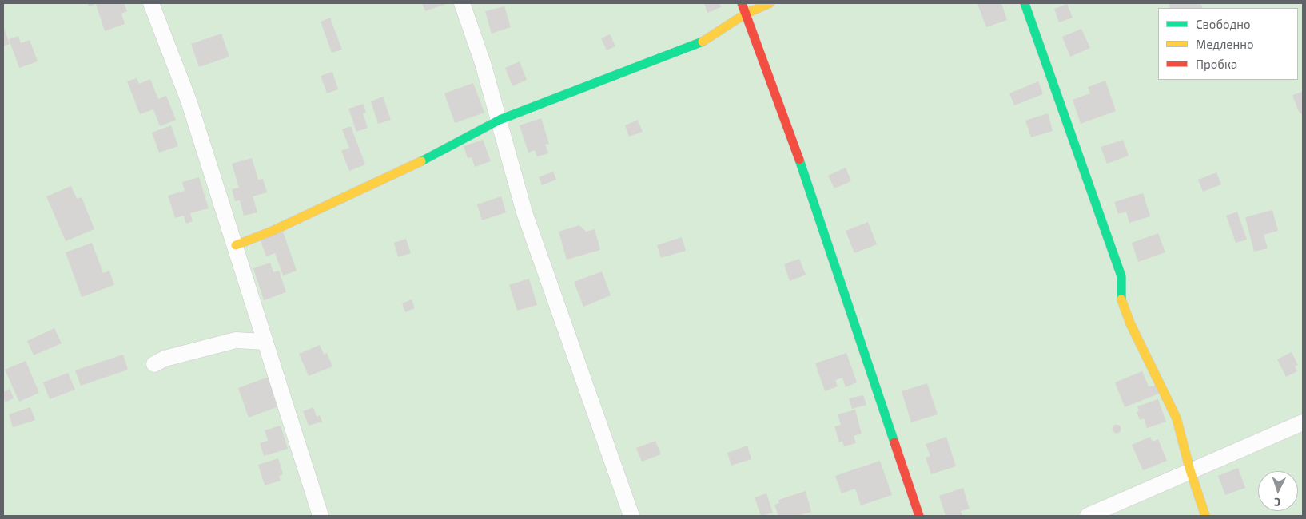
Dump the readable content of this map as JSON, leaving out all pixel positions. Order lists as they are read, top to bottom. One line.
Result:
{"legend":["Свободно","Медленно","Пробка"],"north":"bottom"}
